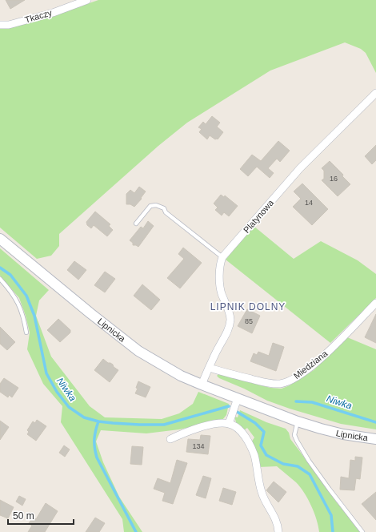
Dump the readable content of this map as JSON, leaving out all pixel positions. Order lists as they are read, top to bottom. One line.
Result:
{"streets":{"street":["Tkaczy","Platynowa","Lipnicka","Miedziana"]},"districts":["LIPNIK DOLNY"],"water":["Niwka"],"house_numbers":["16","14","85","134"],"scale_bar":"50 m"}
